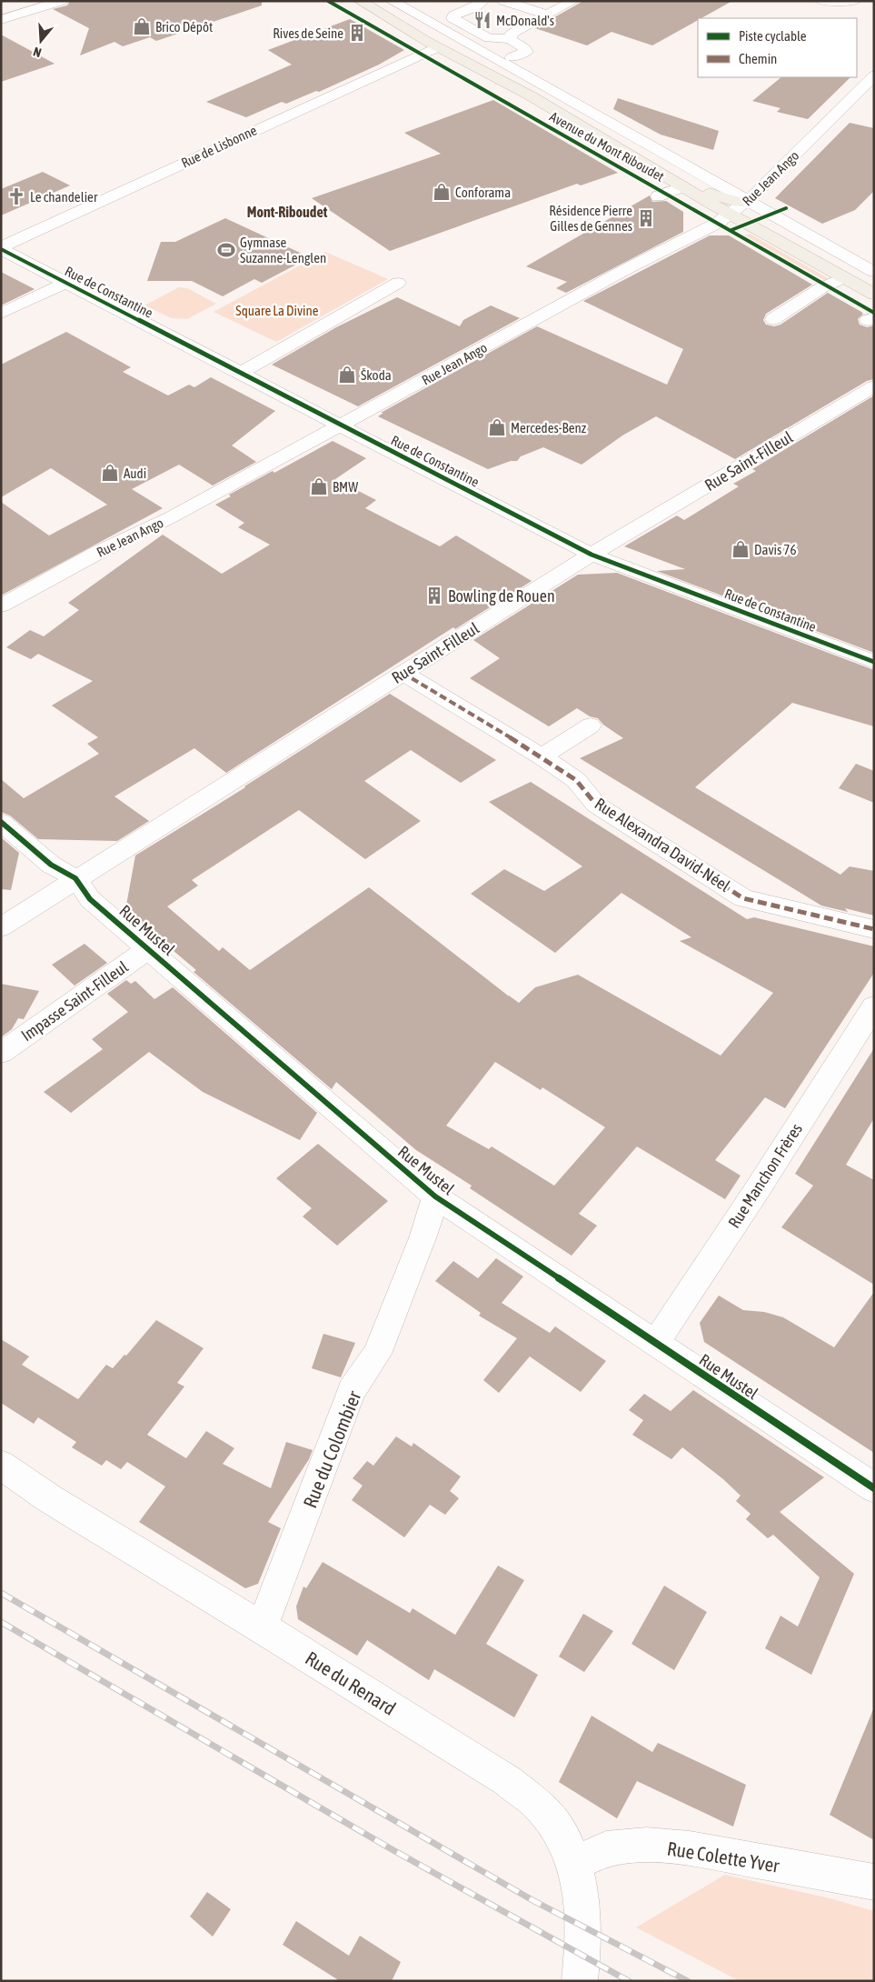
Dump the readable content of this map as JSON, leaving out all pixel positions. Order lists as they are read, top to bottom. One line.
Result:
{"streets":{"main road":["Avenue du Mont Riboudet"],"street":["Rue de Lisbonne","Rue Jean Ango","Rue de Constantine","Rue Saint-Filleul","Rue Alexandra David-Néel","Rue Mustel","Impasse Saint-Filleul","Rue Manchon Frères","Rue du Colombier","Rue du Renard","Rue Colette Yver"]},"crossings":[["Rue de Lisbonne","Avenue du Mont Riboudet"],["Rue de Lisbonne","Rue de Constantine"],["Avenue du Mont Riboudet","Rue Jean Ango"],["Rue Jean Ango","Rue de Constantine"],["Rue de Constantine","Rue Saint-Filleul"],["Rue Saint-Filleul","Rue Alexandra David-Néel"],["Rue Saint-Filleul","Rue Mustel"],["Rue Mustel","Impasse Saint-Filleul"],["Rue Mustel","Rue Manchon Frères"],["Rue Mustel","Rue du Colombier"],["Rue du Colombier","Rue du Renard"],["Rue du Renard","Rue Colette Yver"]],"districts":["Mont-Riboudet"],"parks":["Square La Divine"],"places":{"restaurant":["McDonald's"],"shop":["Brico Dépôt","Conforama","Škoda","Mercedes-Benz","Audi","BMW","Davis 76"],"building":["Rives de Seine","Résidence Pierre Gilles de Gennes","Bowling de Rouen"],"church":["Le chandelier"],"sports":["Gymnase Suzanne-Lenglen"]},"legend":["Piste cyclable","Chemin"],"north":"bottom"}
